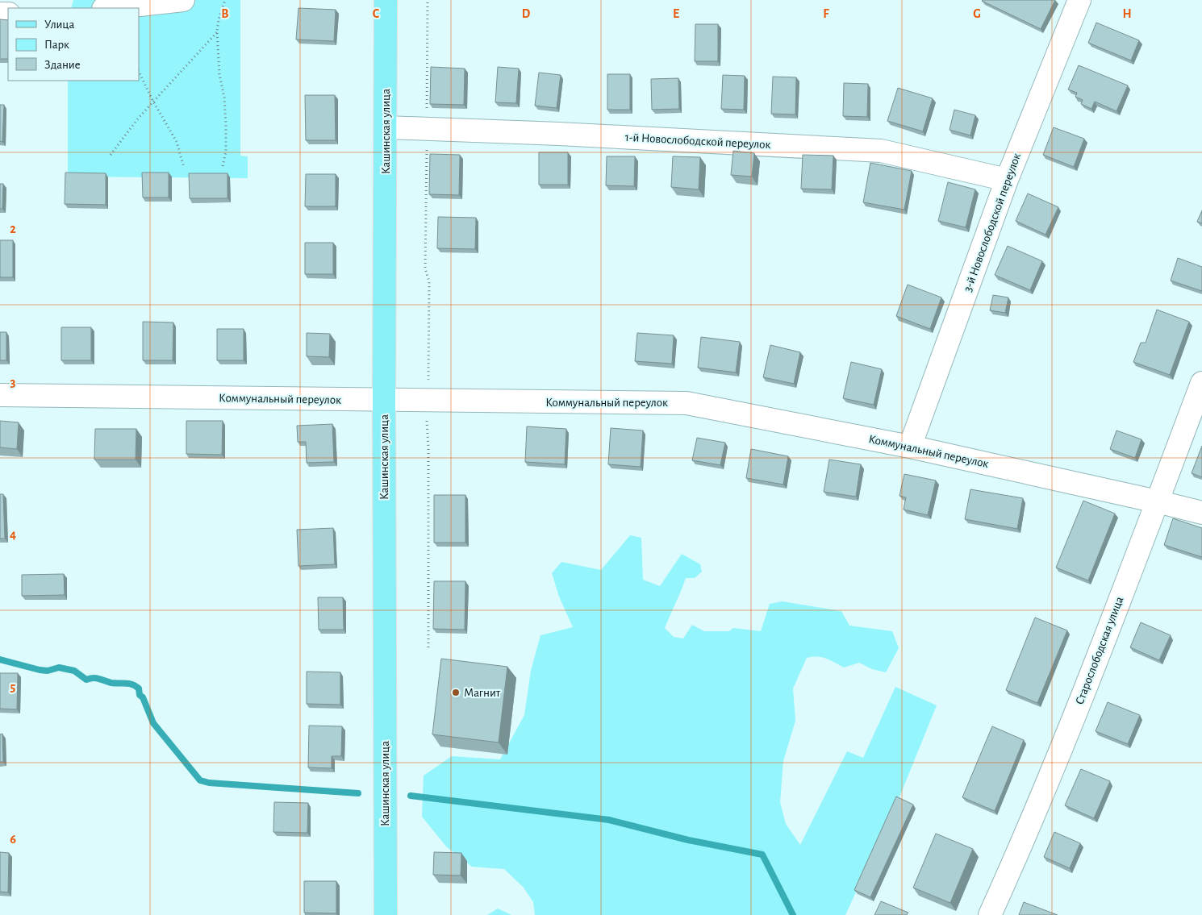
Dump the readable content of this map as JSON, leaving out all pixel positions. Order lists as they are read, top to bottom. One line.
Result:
{"streets":{"main road":["Кашинская улица"],"street":["1-й Новослободской переулок","3-й Новослободской переулок","Коммунальный переулок","Старослободская улица"]},"crossings":[["Кашинская улица","1-й Новослободской переулок"],["Кашинская улица","Коммунальный переулок"],["1-й Новослободской переулок","3-й Новослободской переулок"],["3-й Новослободской переулок","Коммунальный переулок"],["Коммунальный переулок","Старослободская улица"]],"places":["Магнит"],"legend":["Улица","Парк","Здание"],"grid":{"columns":["B","C","D","E","F","G","H"],"rows":["2","3","4","5","6"]}}
